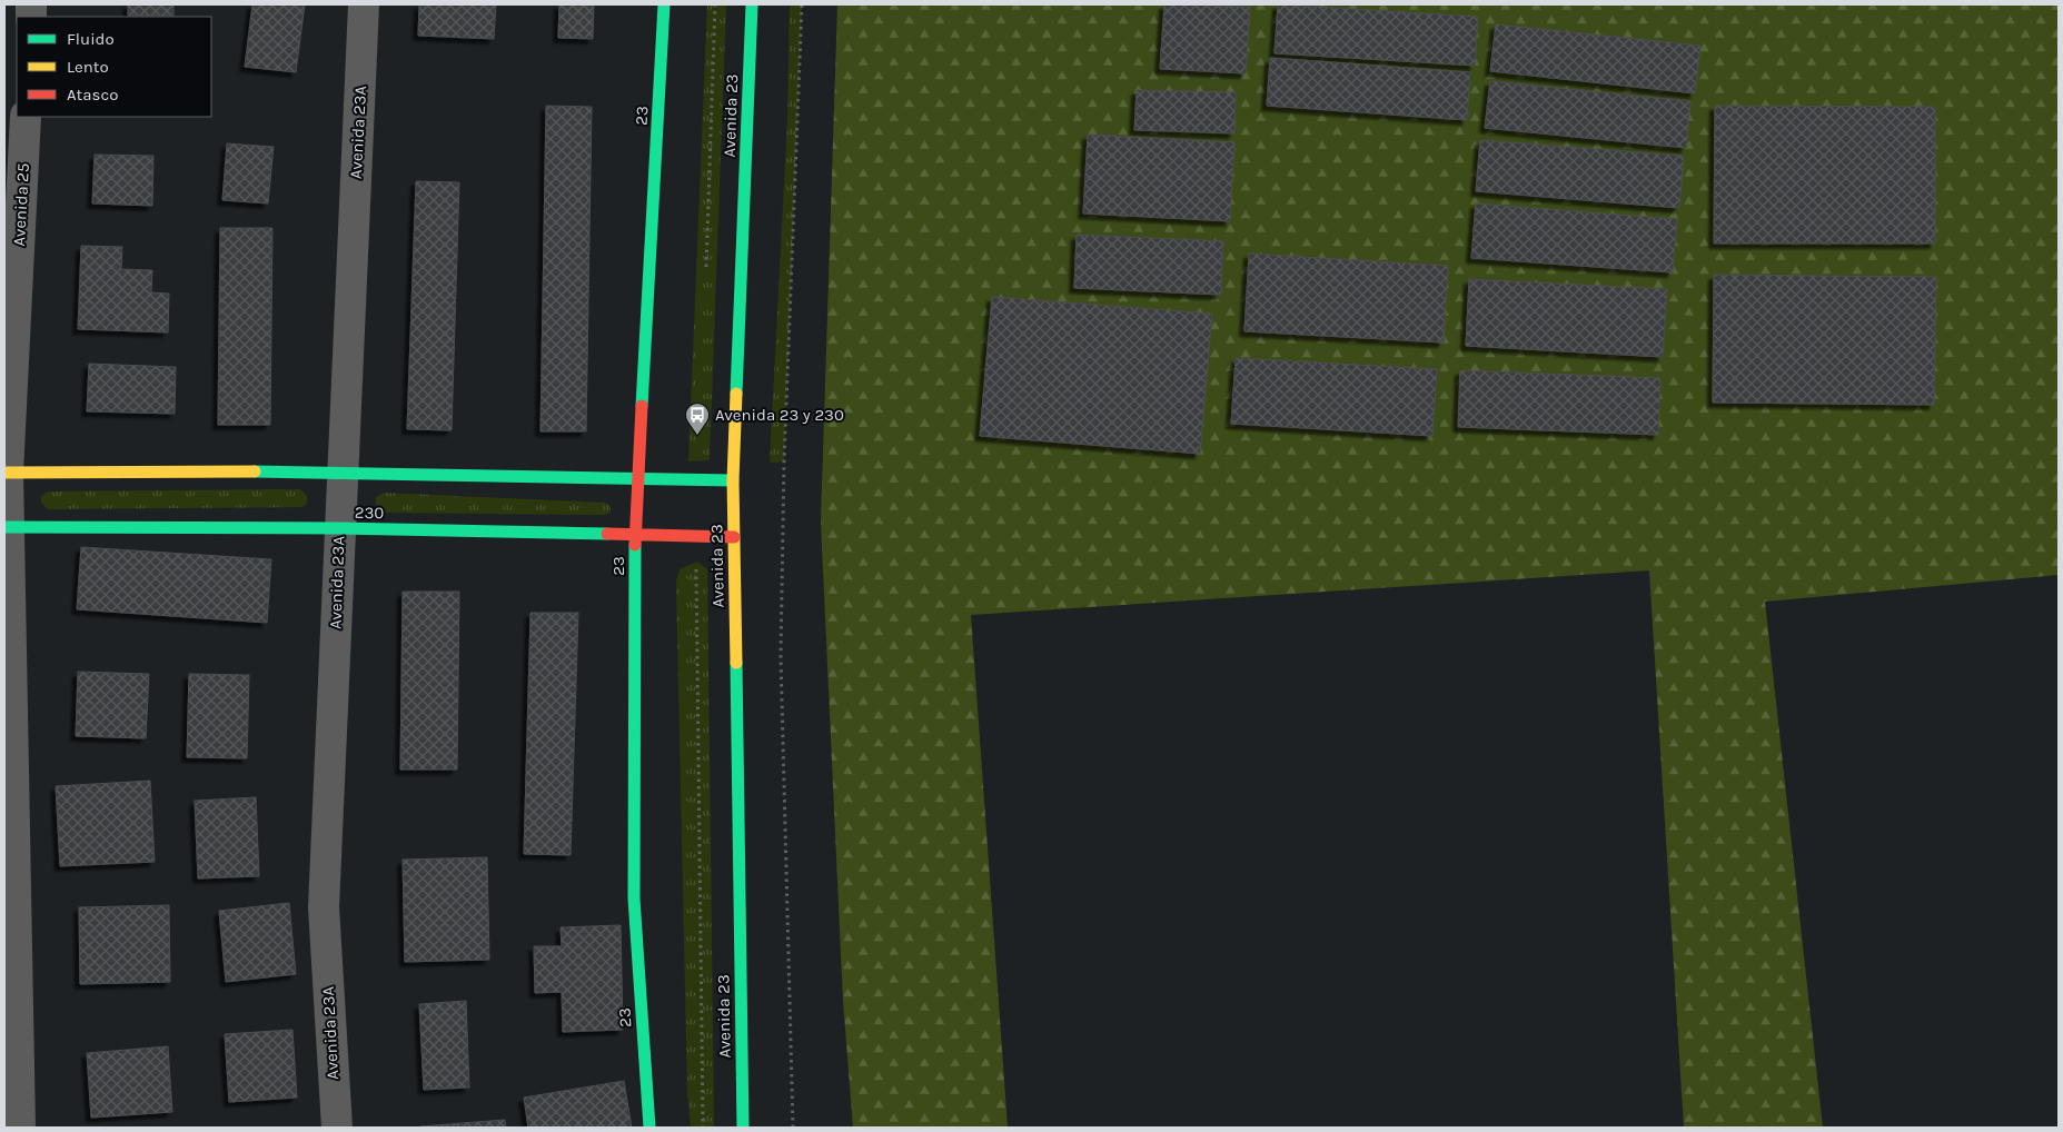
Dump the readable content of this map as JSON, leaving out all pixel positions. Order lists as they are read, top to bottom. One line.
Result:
{"streets":{"street":["23","Avenida 23","Avenida 23A","Avenida 25","230"]},"crossings":[["23","230"],["Avenida 23","230"],["Avenida 23A","230"],["Avenida 25","230"]],"places":{"bus stop":["Avenida 23 y 230"]},"legend":["Fluido","Lento","Atasco"]}
